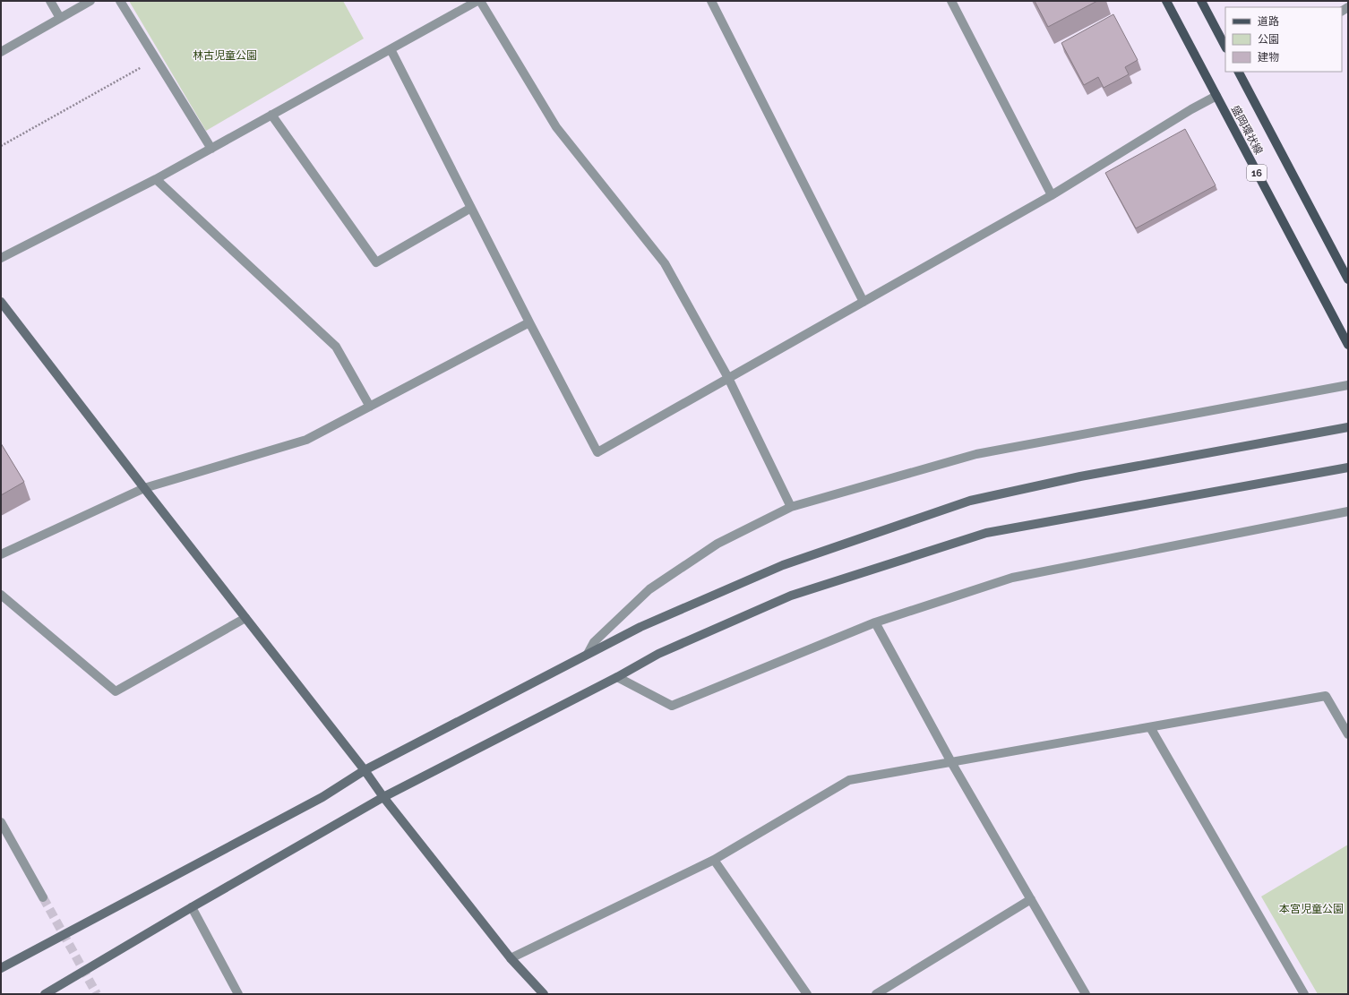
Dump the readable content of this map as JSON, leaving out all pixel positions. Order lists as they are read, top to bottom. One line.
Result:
{"streets":{"main road":["盛岡環状線","16"]},"parks":["林古児童公園","本宮児童公園"],"legend":["道路","公園","建物"]}
